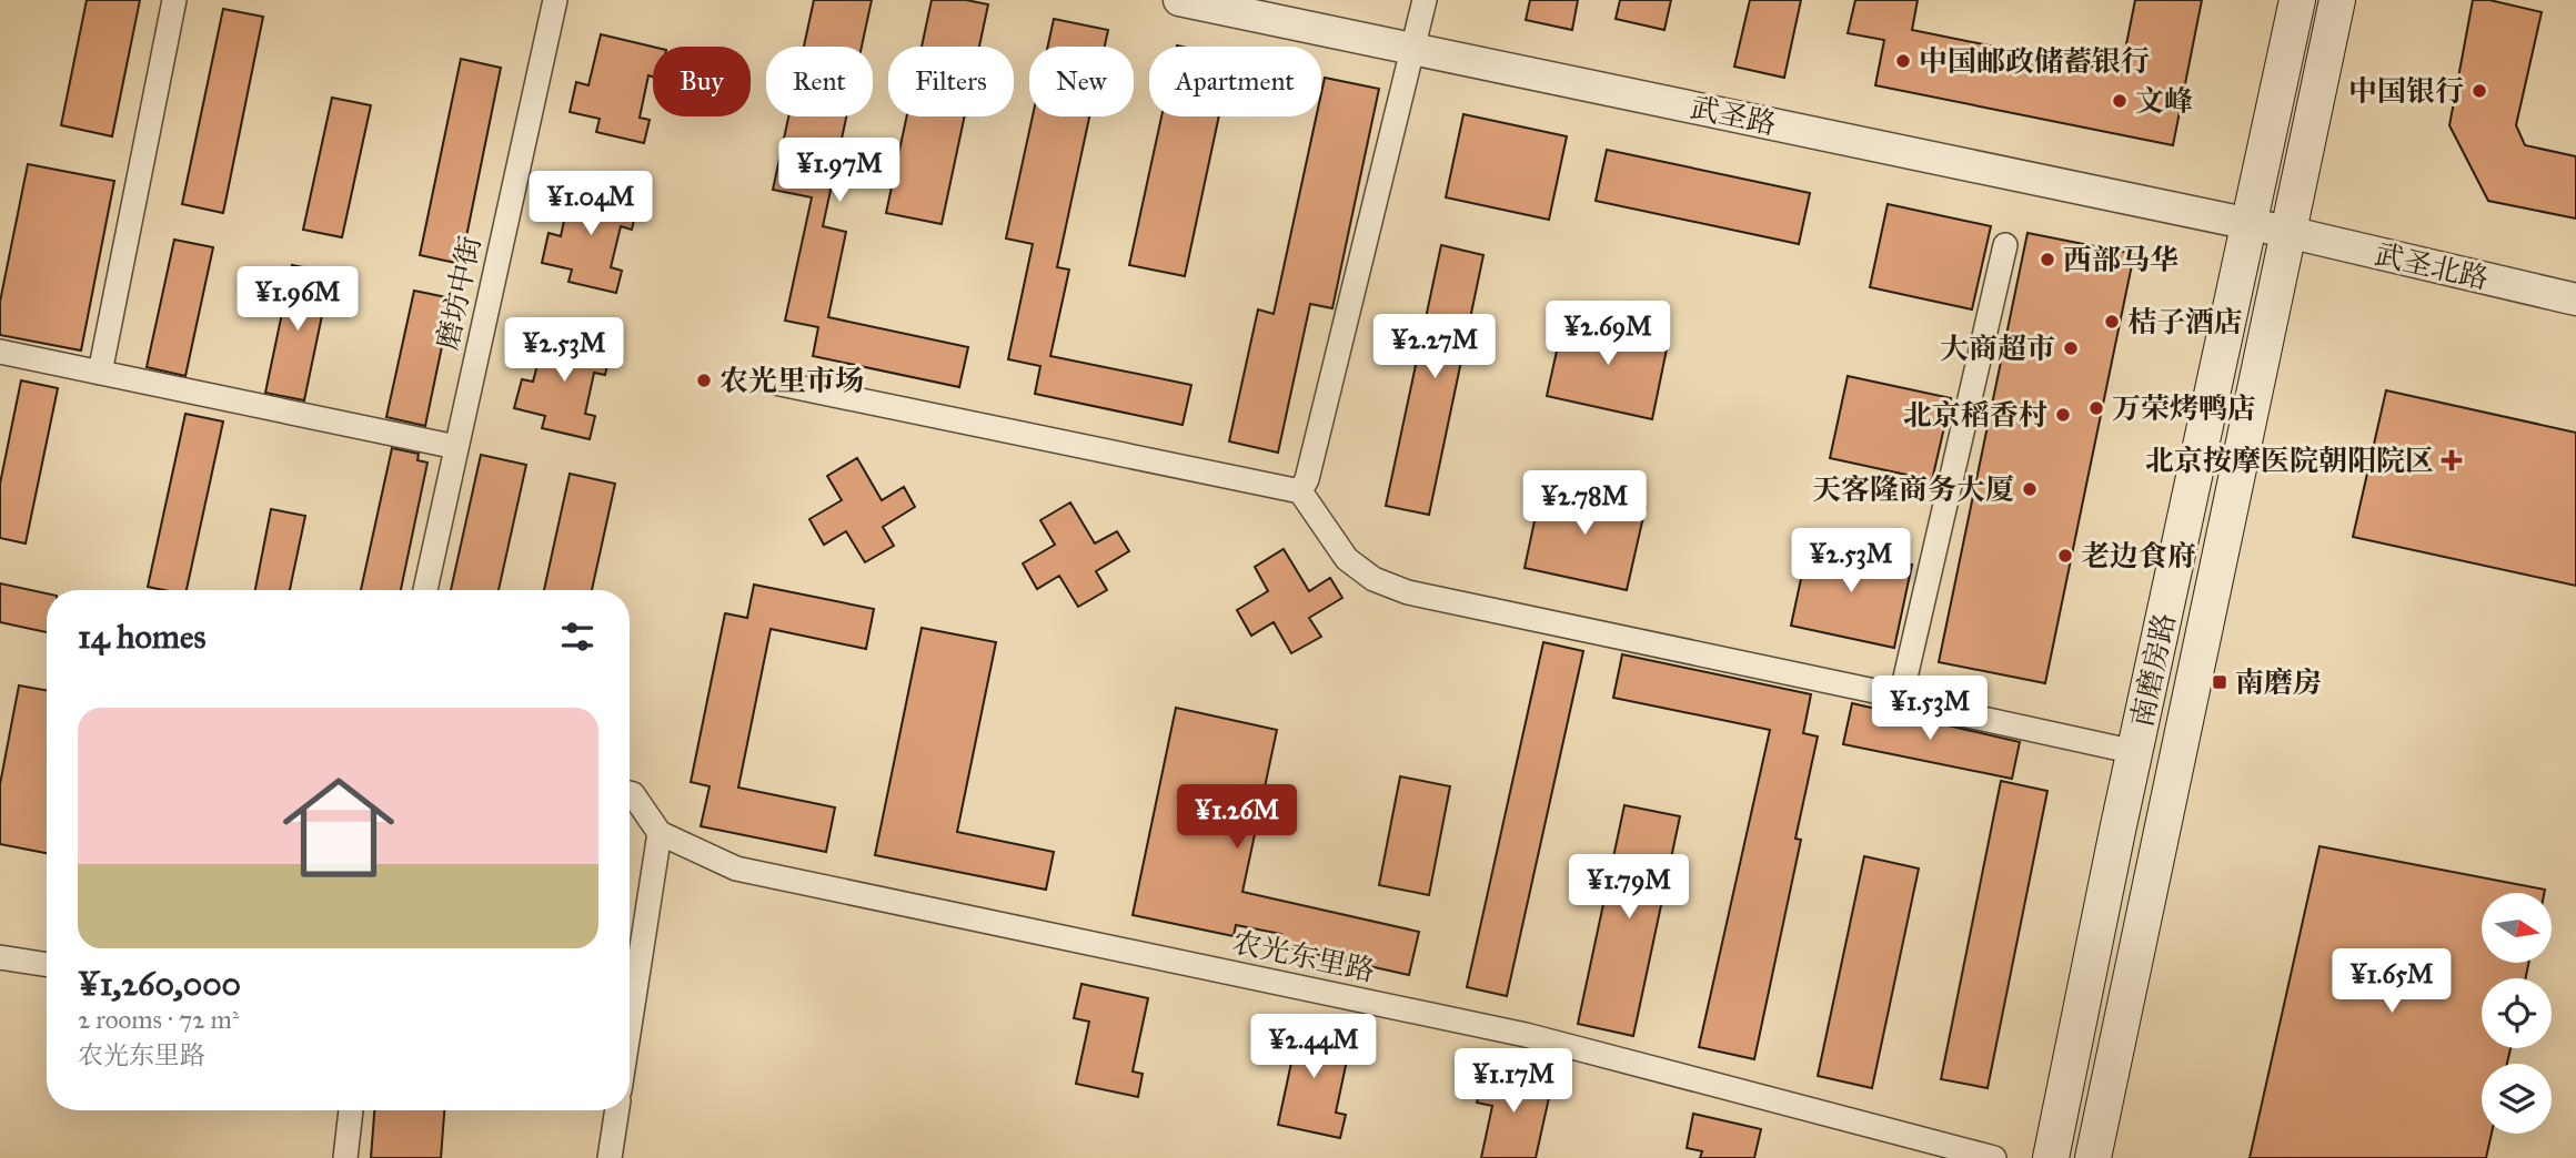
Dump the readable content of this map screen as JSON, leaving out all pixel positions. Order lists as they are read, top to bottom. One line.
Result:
{"streets":{"main road":["南磨房路"],"street":["武圣路","武圣北路","磨坊中街","农光东里路"]},"crossings":[["武圣路","武圣北路"],["武圣路","南磨房路"],["武圣北路","南磨房路"]],"places":{"other":["中国邮政储蓄银行","中国银行","文峰","西部马华","桔子酒店","大商超市","农光里市场","万荣烤鸭店","北京稻香村","天客隆商务大厦","老边食府"],"health":["北京按摩医院朝阳院区"],"transit":["南磨房"]},"north":"right","page":{"chip":["Buy","Rent","Filters","New","Apartment"],"price":["¥1.97M","¥1.04M","¥1.96M","¥2.69M","¥2.27M","¥2.53M","¥2.78M","¥2.53M","¥1.53M","¥1.26M","¥1.79M","¥1.65M","¥2.44M","¥1.17M"],"heading":"14 homes","list":[{"name":"¥1,260,000","note":"2 rooms · 72 m² · 农光东里路"}]}}
